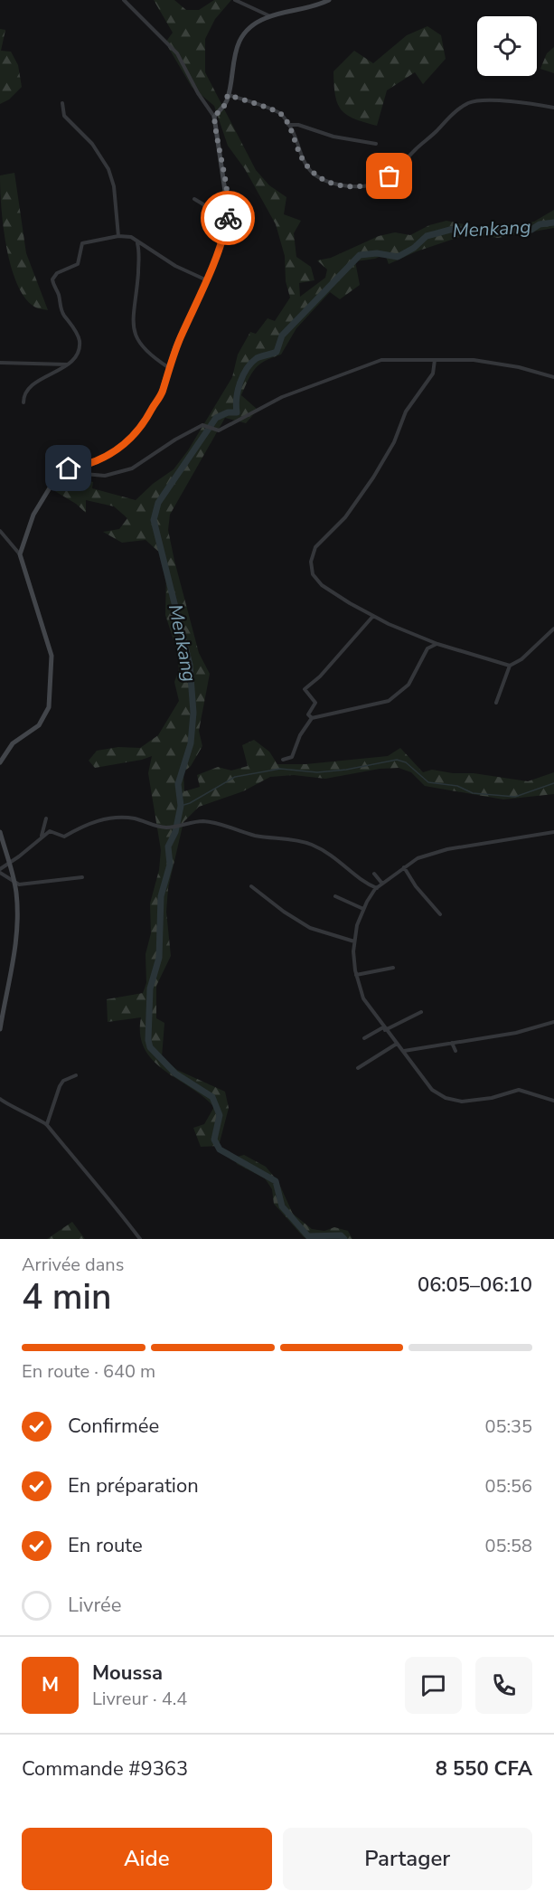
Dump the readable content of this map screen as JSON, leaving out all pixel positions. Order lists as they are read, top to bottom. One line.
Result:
{"water":["Menkang"],"page":{"heading":["4 min","Arrivée dans","06:05–06:10"],"panel":["Moussa","Livreur · 4.4","Commande #9363","8 550 CFA"],"bar":"En route · 640 m","list":[["Confirmée","05:35"],["En préparation","05:56"],["En route","05:58"],"Livrée"],"round":"M","buttons":["Aide","Partager"]}}
